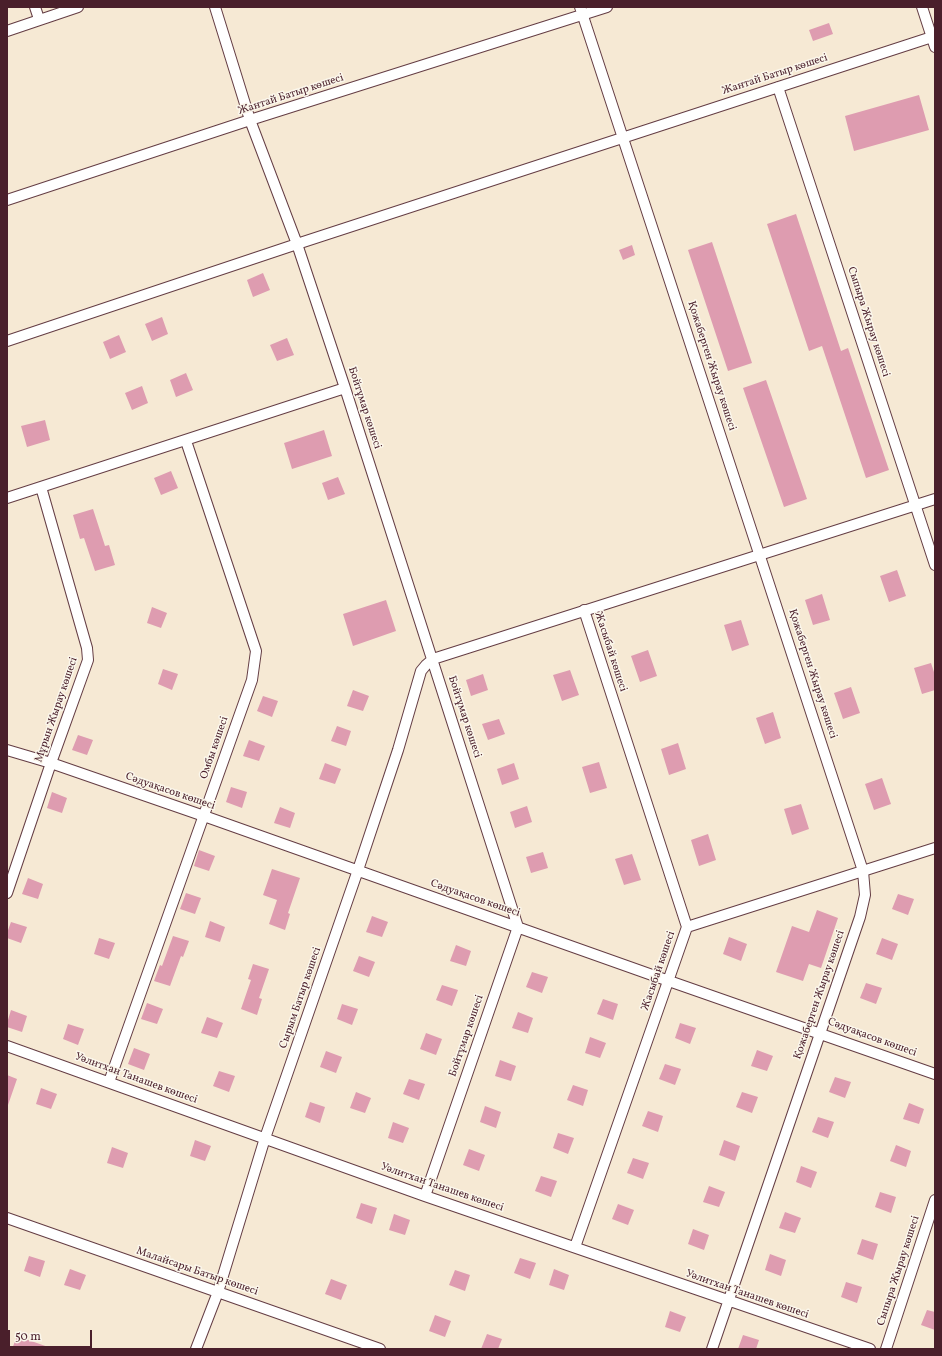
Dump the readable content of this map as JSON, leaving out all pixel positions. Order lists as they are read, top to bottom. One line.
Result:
{"streets":{"street":["Жантай Батыр көшесі","Сыпыра Жырау көшесі","Қожаберген Жырау көшесі","Бойтұмар көшесі","Жасыбай көшесі","Мұрын Жырау көшесі","Омбы көшесі","Сәдуақасов көшесі","Сырым Батыр көшесі","Уәлитхан Танашев көшесі","Малайсары Батыр көшесі"]},"crossings":[["Жантай Батыр көшесі","Сыпыра Жырау көшесі"],["Жантай Батыр көшесі","Қожаберген Жырау көшесі"],["Жантай Батыр көшесі","Бойтұмар көшесі"],["Қожаберген Жырау көшесі","Сәдуақасов көшесі"],["Қожаберген Жырау көшесі","Уәлитхан Танашев көшесі"],["Бойтұмар көшесі","Сәдуақасов көшесі"],["Бойтұмар көшесі","Сырым Батыр көшесі"],["Бойтұмар көшесі","Уәлитхан Танашев көшесі"],["Жасыбай көшесі","Сәдуақасов көшесі"],["Жасыбай көшесі","Уәлитхан Танашев көшесі"],["Мұрын Жырау көшесі","Сәдуақасов көшесі"],["Омбы көшесі","Сәдуақасов көшесі"],["Омбы көшесі","Уәлитхан Танашев көшесі"],["Сәдуақасов көшесі","Сырым Батыр көшесі"],["Сырым Батыр көшесі","Уәлитхан Танашев көшесі"],["Сырым Батыр көшесі","Малайсары Батыр көшесі"]],"scale_bar":"50 m"}
